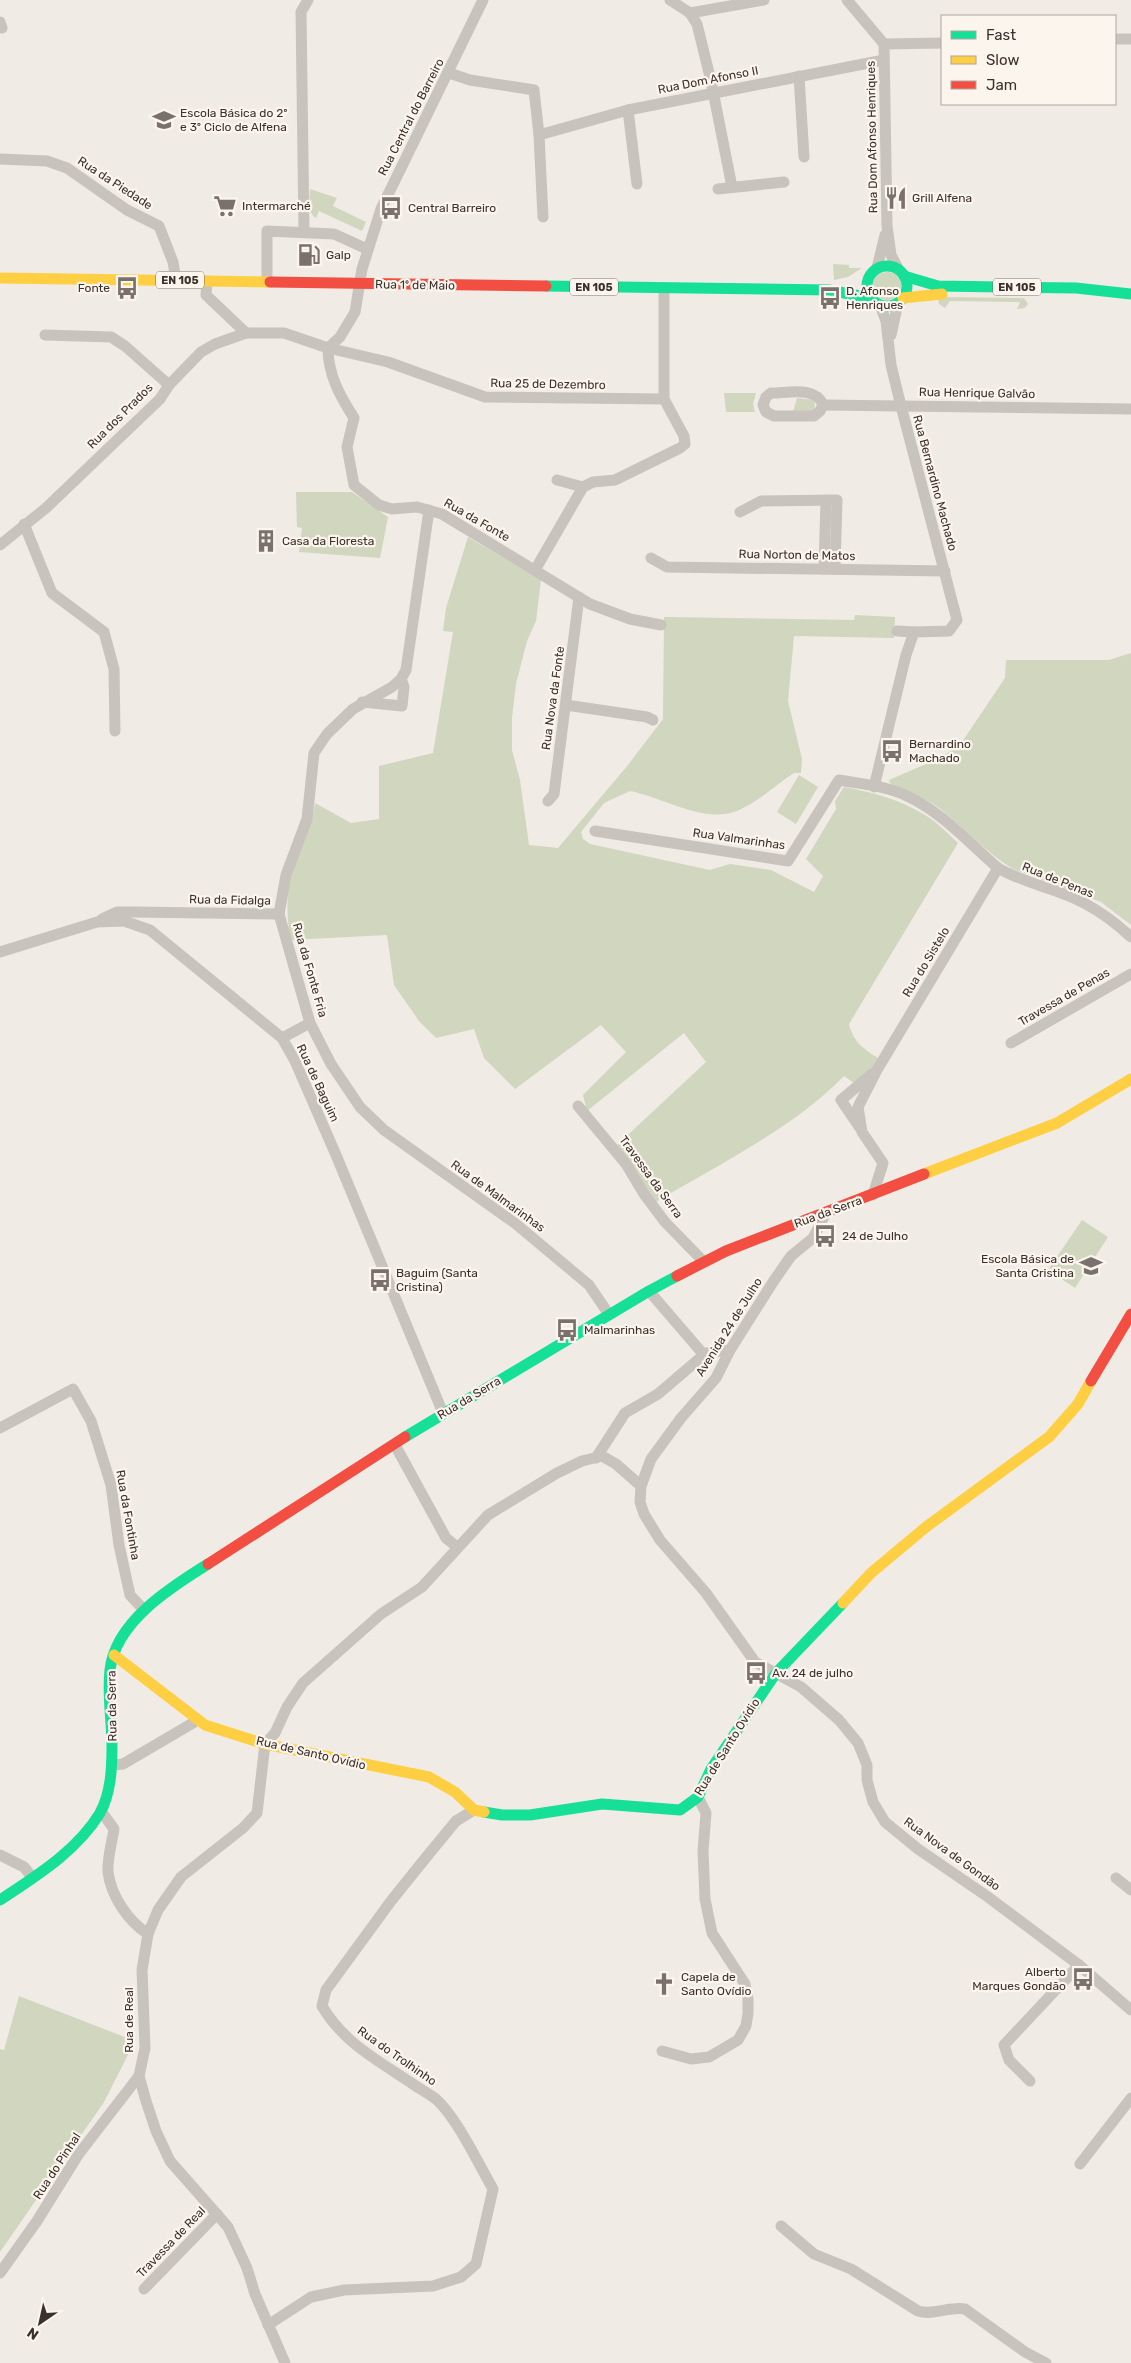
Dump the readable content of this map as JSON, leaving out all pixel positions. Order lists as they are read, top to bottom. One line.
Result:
{"streets":{"main road":["EN 105","Rua 1º de Maio","Rua da Serra","Rua de Santo Ovídio"],"street":["Rua Dom Afonso II","Rua Central do Barreiro","Rua Dom Afonso Henriques","Rua da Piedade","Rua 25 de Dezembro","Rua Henrique Galvão","Rua dos Prados","Rua Bernardino Machado","Rua da Fonte","Rua Norton de Matos","Rua Nova da Fonte","Rua Valmarinhas","Rua de Penas","Rua da Fidalga","Rua do Sistelo","Rua da Fonte Fria","Travessa de Penas","Rua de Baguim","Travessa da Serra","Rua de Malmarinhas","Avenida 24 de Julho","Rua da Fontinha","Rua Nova de Gondão","Rua de Real","Rua do Trolhinho","Rua do Pinhal","Travessa de Real"]},"crossings":[["Rua Dom Afonso II","Rua Dom Afonso Henriques"],["Rua Central do Barreiro","Rua 1º de Maio"],["Rua Central do Barreiro","Rua 25 de Dezembro"],["Rua Central do Barreiro","Rua dos Prados"],["Rua Central do Barreiro","Rua da Fonte"],["Rua Dom Afonso Henriques","EN 105"],["Rua Dom Afonso Henriques","Rua 1º de Maio"],["Rua Dom Afonso Henriques","Rua Bernardino Machado"],["Rua da Piedade","Rua 1º de Maio"],["EN 105","Rua 1º de Maio"],["EN 105","Rua Bernardino Machado"],["Rua 1º de Maio","Rua Bernardino Machado"],["Rua 25 de Dezembro","Rua dos Prados"],["Rua 25 de Dezembro","Rua da Fonte"],["Rua Henrique Galvão","Rua Bernardino Machado"],["Rua dos Prados","Rua da Fonte"],["Rua Bernardino Machado","Rua Norton de Matos"],["Rua da Fonte","Rua Nova da Fonte"],["Rua Valmarinhas","Rua de Penas"],["Rua de Penas","Rua do Sistelo"],["Rua da Fidalga","Rua da Fonte Fria"],["Rua da Fidalga","Rua de Baguim"],["Rua do Sistelo","Rua da Serra"],["Rua da Fonte Fria","Rua de Malmarinhas"],["Rua de Baguim","Rua da Serra"],["Travessa da Serra","Rua da Serra"],["Rua de Malmarinhas","Rua da Serra"],["Rua da Serra","Avenida 24 de Julho"],["Rua da Serra","Rua da Fontinha"],["Rua da Serra","Rua de Santo Ovídio"],["Avenida 24 de Julho","Rua de Santo Ovídio"],["Avenida 24 de Julho","Rua Nova de Gondão"],["Rua de Santo Ovídio","Rua Nova de Gondão"],["Rua de Santo Ovídio","Rua de Real"],["Rua de Santo Ovídio","Rua do Trolhinho"],["Rua de Real","Rua do Trolhinho"],["Rua de Real","Rua do Pinhal"],["Rua de Real","Travessa de Real"]],"places":{"school or university":["Escola Básica do 2º e 3º Ciclo de Alfena","Escola Básica de Santa Cristina"],"restaurant":["Grill Alfena"],"supermarket":["Intermarché"],"bus stop":["Central Barreiro","Fonte","D. Afonso Henriques","Bernardino Machado","24 de Julho","Baguim (Santa Cristina)","Malmarinhas","Av. 24 de julho","Alberto Marques Gondão"],"fuel station":["Galp"],"building":["Casa da Floresta"],"church":["Capela de Santo Ovídio"]},"legend":["Fast","Slow","Jam"],"north":"bottom left"}
